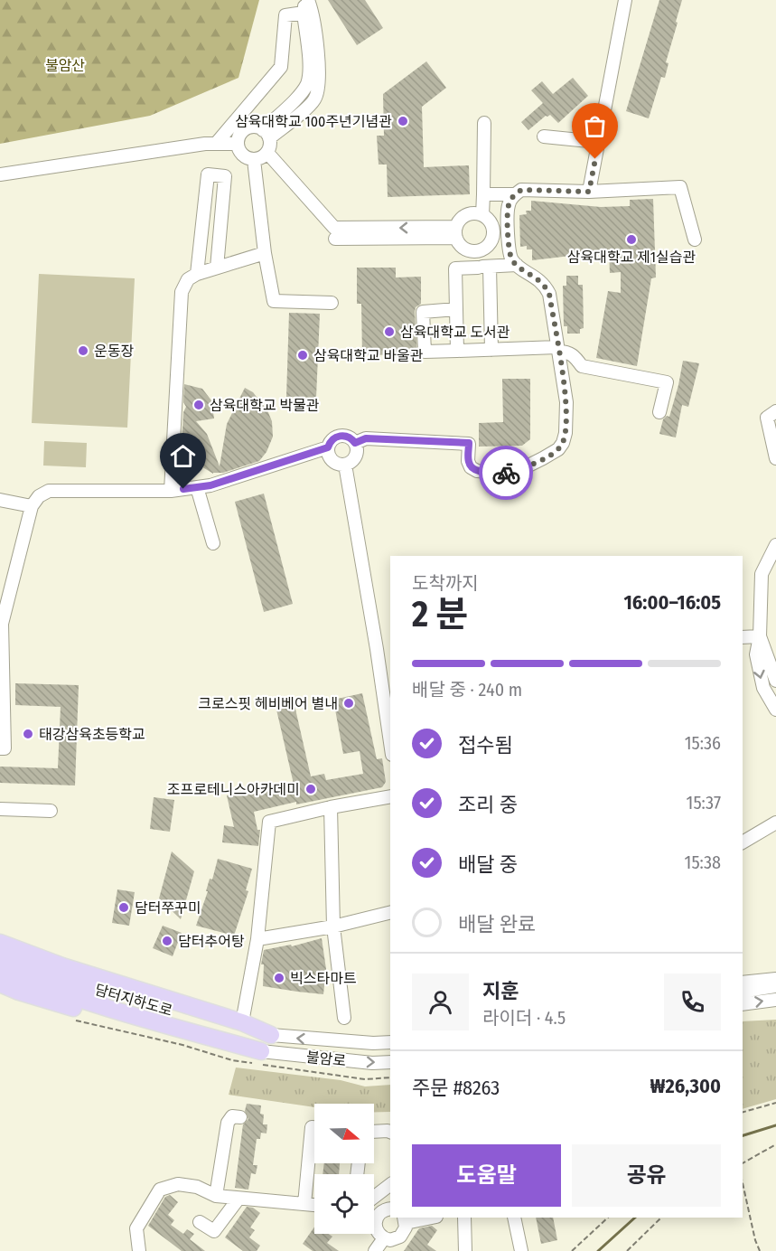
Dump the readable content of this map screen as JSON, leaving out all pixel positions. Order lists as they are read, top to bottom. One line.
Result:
{"streets":{"main road":["담터지하도로"],"street":["불암로"]},"crossings":[["담터지하도로","불암로"]],"parks":["불암산"],"places":["삼육대학교 100주년기념관","삼육대학교 제1실습관","삼육대학교 도서관","운동장","삼육대학교 바울관","삼육대학교 박물관","크로스핏 헤비베어 별내","태강삼육초등학교","조프로테니스아카데미","담터쭈꾸미","담터추어탕","빅스타마트"],"north":"right","page":{"heading":["2 분","도착까지","16:00–16:05"],"panel":["지훈","라이더 · 4.5","주문 #8263","₩26,300"],"bar":"배달 중 · 240 m","list":[["접수됨","15:36"],["조리 중","15:37"],["배달 중","15:38"],"배달 완료"],"buttons":["도움말","공유"]}}
